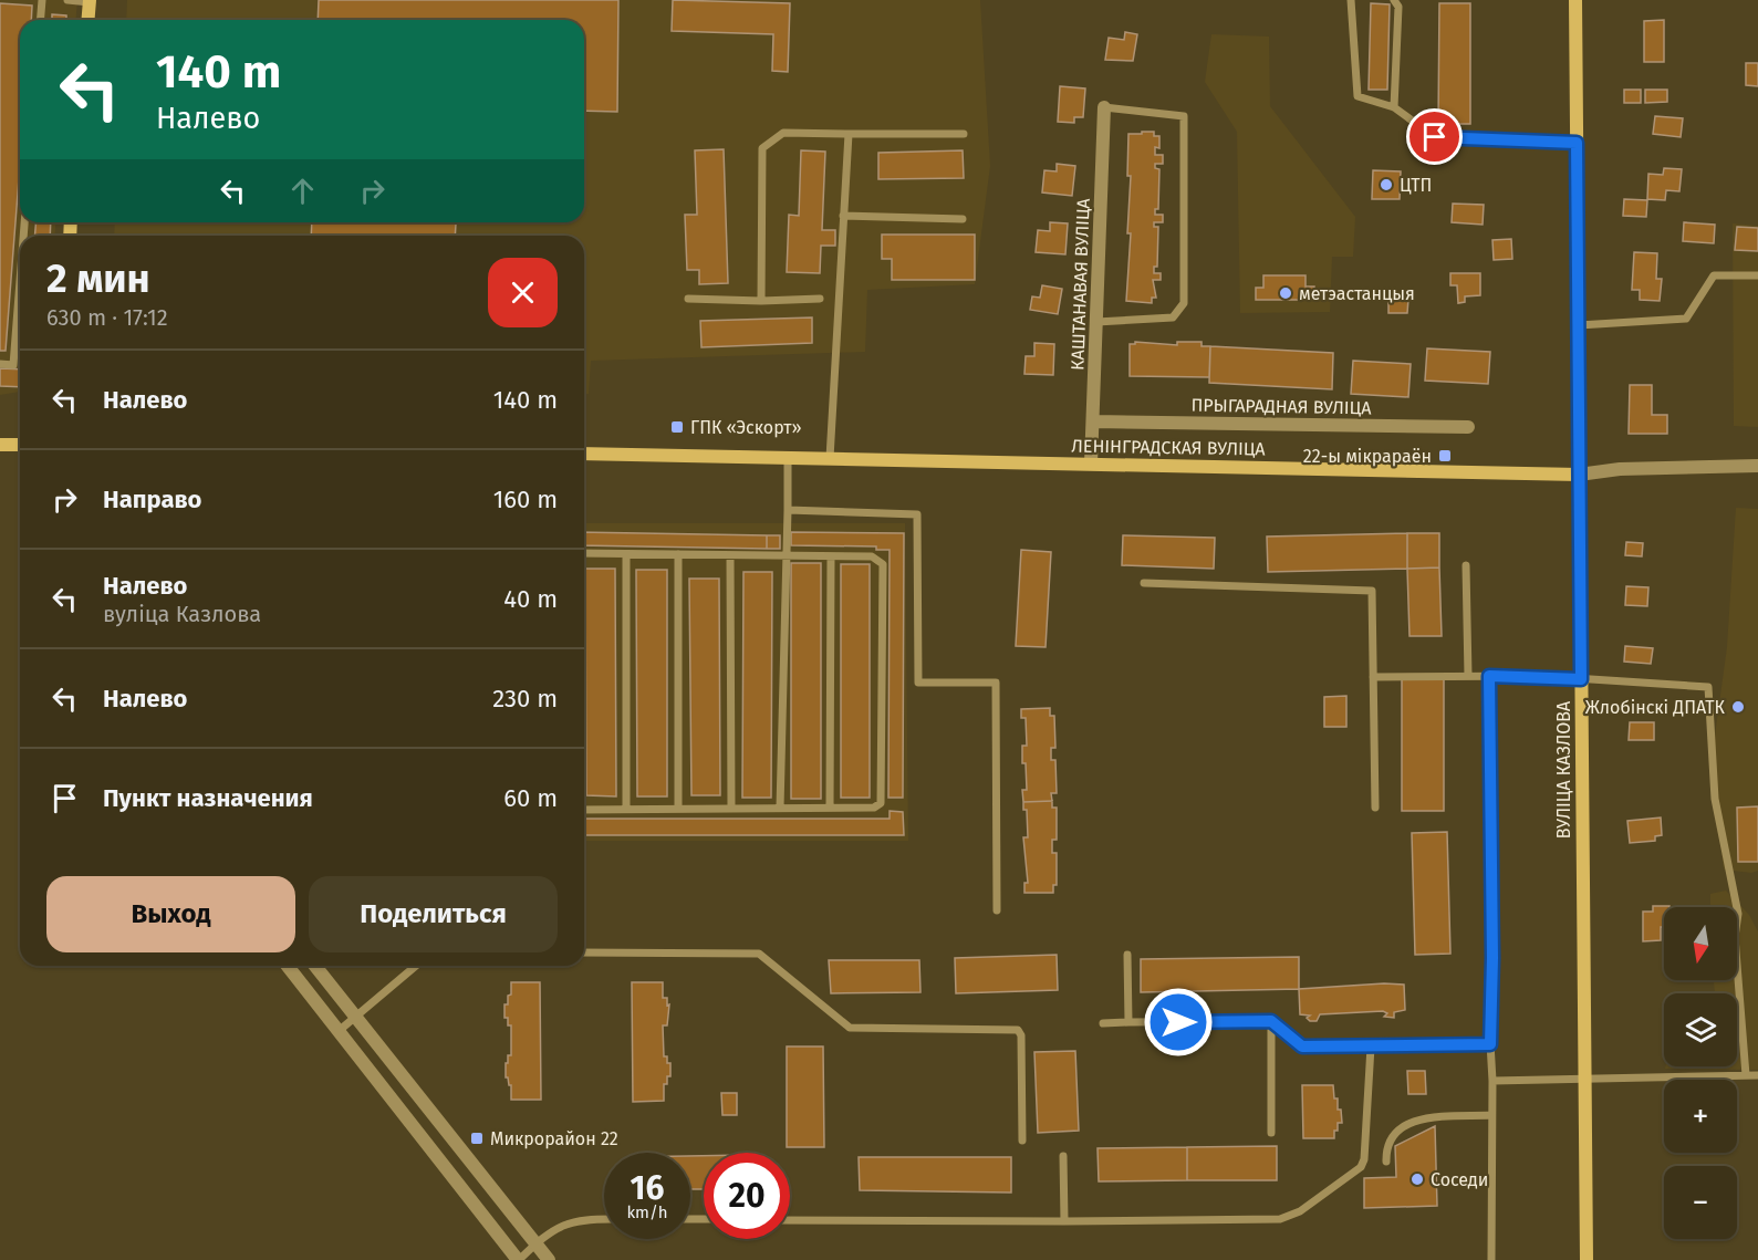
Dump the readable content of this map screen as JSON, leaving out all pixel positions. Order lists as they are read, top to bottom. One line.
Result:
{"streets":{"main road":["ЛЕНІНГРАДСКАЯ ВУЛІЦА","ВУЛІЦА КАЗЛОВА"],"street":["КАШТАНАВАЯ ВУЛІЦА","ПРЫГАРАДНАЯ ВУЛІЦА"]},"crossings":[["КАШТАНАВАЯ ВУЛІЦА","ПРЫГАРАДНАЯ ВУЛІЦА"],["КАШТАНАВАЯ ВУЛІЦА","ЛЕНІНГРАДСКАЯ ВУЛІЦА"],["ЛЕНІНГРАДСКАЯ ВУЛІЦА","ВУЛІЦА КАЗЛОВА"]],"places":{"other":["ЦТП","метэастанцыя","Жлобінскі ДПАТК","Соседи"],"transit":["ГПК «Эскорт»","22-ы мікрараён","Микрорайон 22"]},"north":"bottom","page":{"turn":["140 m","Налево"],"heading":["2 мин","630 m · 17:12"],"list":[{"name":"Налево","value":"140 m"},{"name":"Направо","value":"160 m"},{"name":"Налево","note":"вуліца Казлова","value":"40 m"},{"name":"Налево","value":"230 m"},{"name":"Пункт назначения","value":"60 m"}],"buttons":["Выход","Поделиться"],"map_buttons":["+","−"],"speed":"16 km/h","limit":"20"}}
